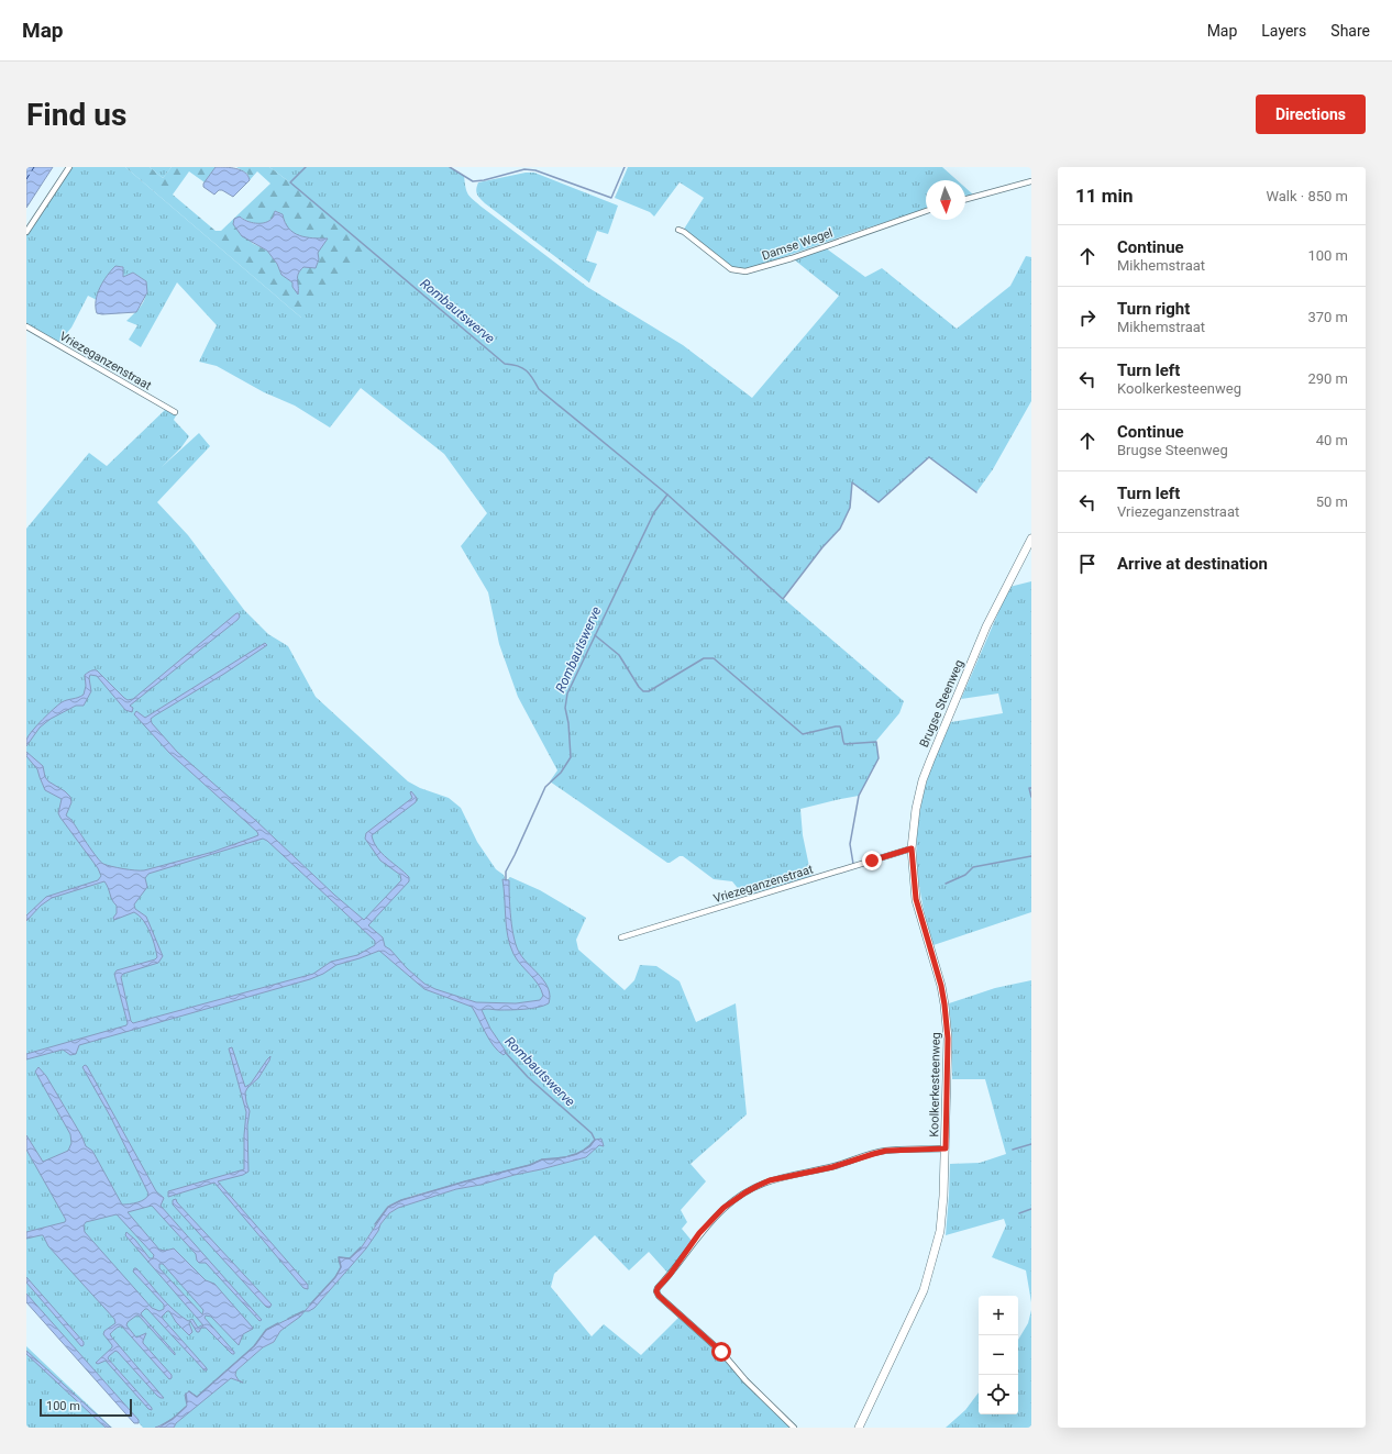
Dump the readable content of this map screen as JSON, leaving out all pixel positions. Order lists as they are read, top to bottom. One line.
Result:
{"streets":{"main road":["Brugse Steenweg","Koolkerkesteenweg"],"street":["Damse Wegel","Vriezeganzenstraat"]},"crossings":[["Vriezeganzenstraat","Brugse Steenweg"],["Brugse Steenweg","Koolkerkesteenweg"]],"water":["Rombautswerve"],"scale_bar":"100 m","north":"bottom","page":{"header":"Map","nav":["Map","Layers","Share"],"buttons":"Directions","title":"Find us","heading":["11 min","Walk · 850 m"],"list":[["Continue","Mikhemstraat","100 m"],["Turn right","Mikhemstraat","370 m"],["Turn left","Koolkerkesteenweg","290 m"],["Continue","Brugse Steenweg","40 m"],["Turn left","Vriezeganzenstraat","50 m"],"Arrive at destination"],"map_buttons":["+","−"],"scale":"100 m"}}
